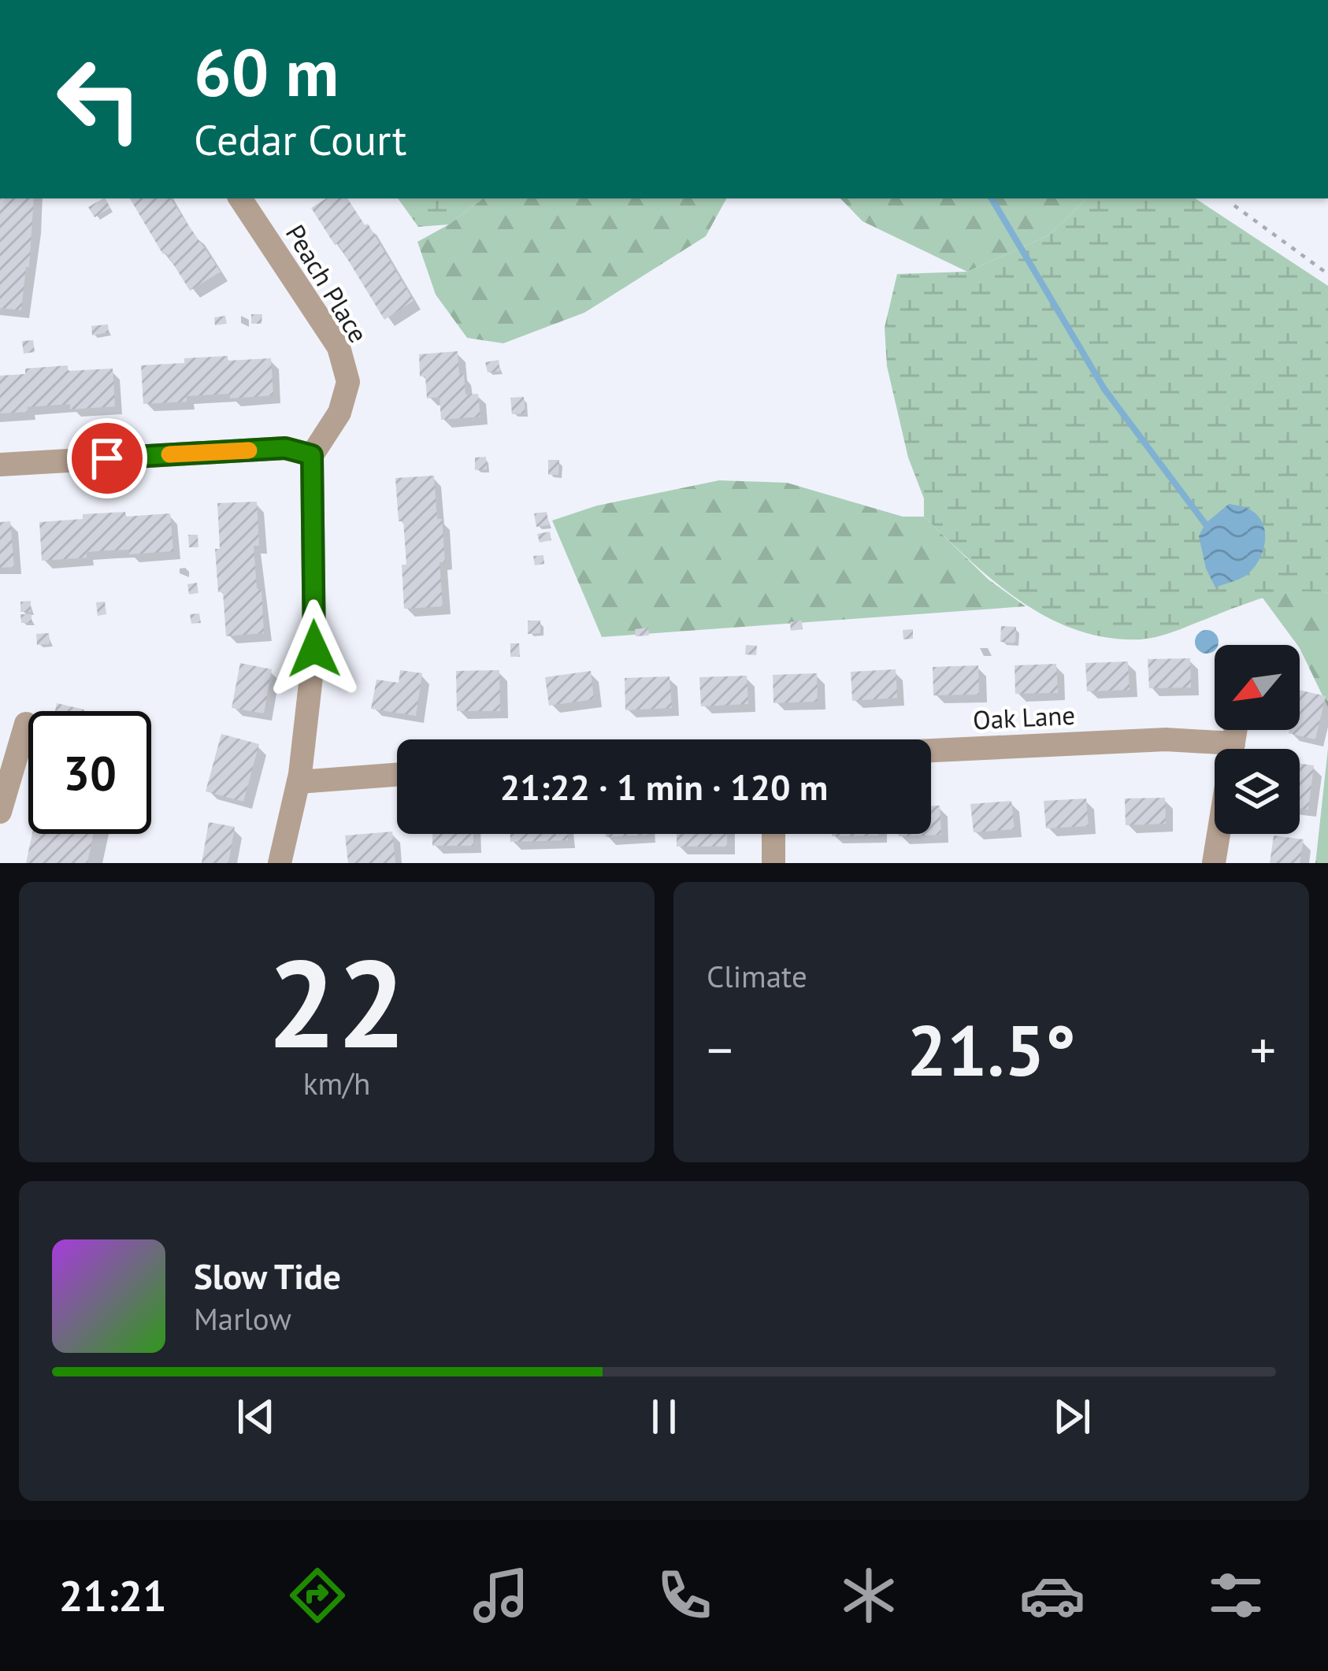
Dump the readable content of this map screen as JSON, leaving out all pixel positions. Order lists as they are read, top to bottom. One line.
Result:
{"streets":{"street":["Peach Place","Oak Lane"]},"north":"bottom left","page":{"turn":["60 m","Cedar Court"],"limit":"30","trip":"21:22 · 1 min · 120 m","tile":[["22","km/h"],"Climate"],"heat":["−","21.5°","+"],"song":["Slow Tide","Marlow"],"tabs":"21:21"}}
